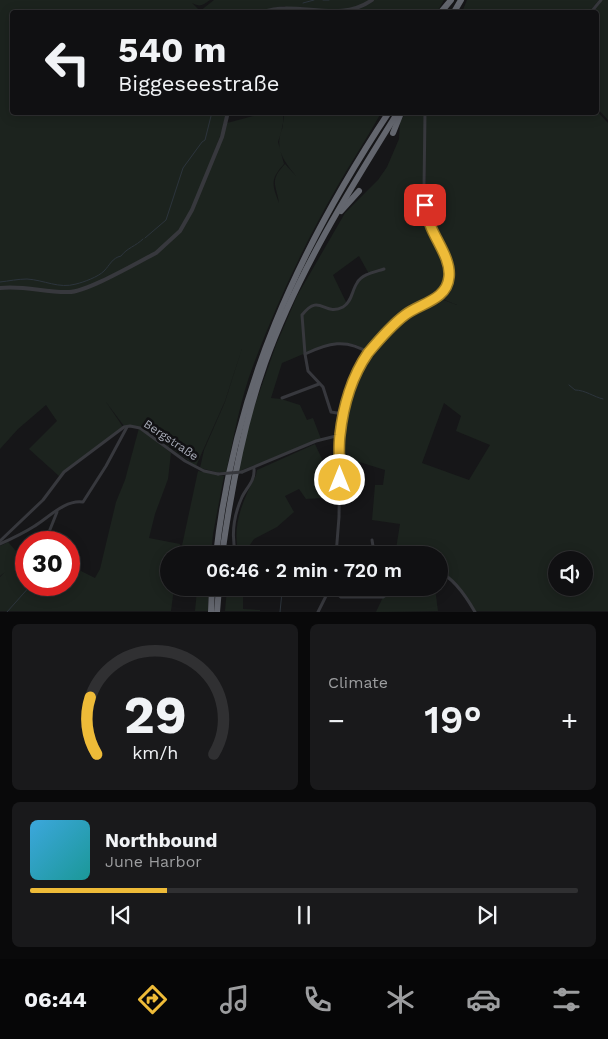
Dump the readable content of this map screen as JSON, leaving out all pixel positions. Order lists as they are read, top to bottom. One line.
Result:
{"streets":{"street":["Bergstraße"]},"page":{"turn":["540 m","Biggeseestraße"],"limit":"30","trip":"06:46 · 2 min · 720 m","tile":"Climate","heat":["−","19°","+"],"song":["Northbound","June Harbor"],"tabs":"06:44","gauge":["29","km/h"]}}
